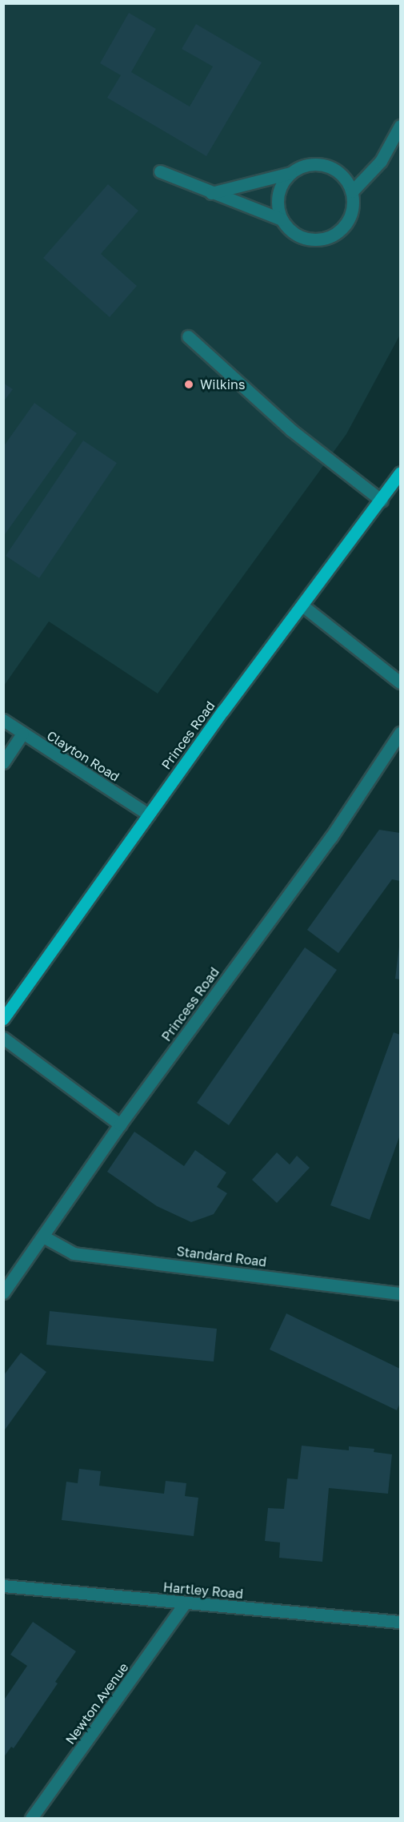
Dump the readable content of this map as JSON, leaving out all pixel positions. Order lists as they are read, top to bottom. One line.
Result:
{"streets":{"main road":["Princes Road"],"street":["Clayton Road","Princess Road","Standard Road","Hartley Road","Newton Avenue"]},"crossings":[["Princes Road","Clayton Road"],["Princess Road","Standard Road"],["Hartley Road","Newton Avenue"]],"places":["Wilkins"]}
